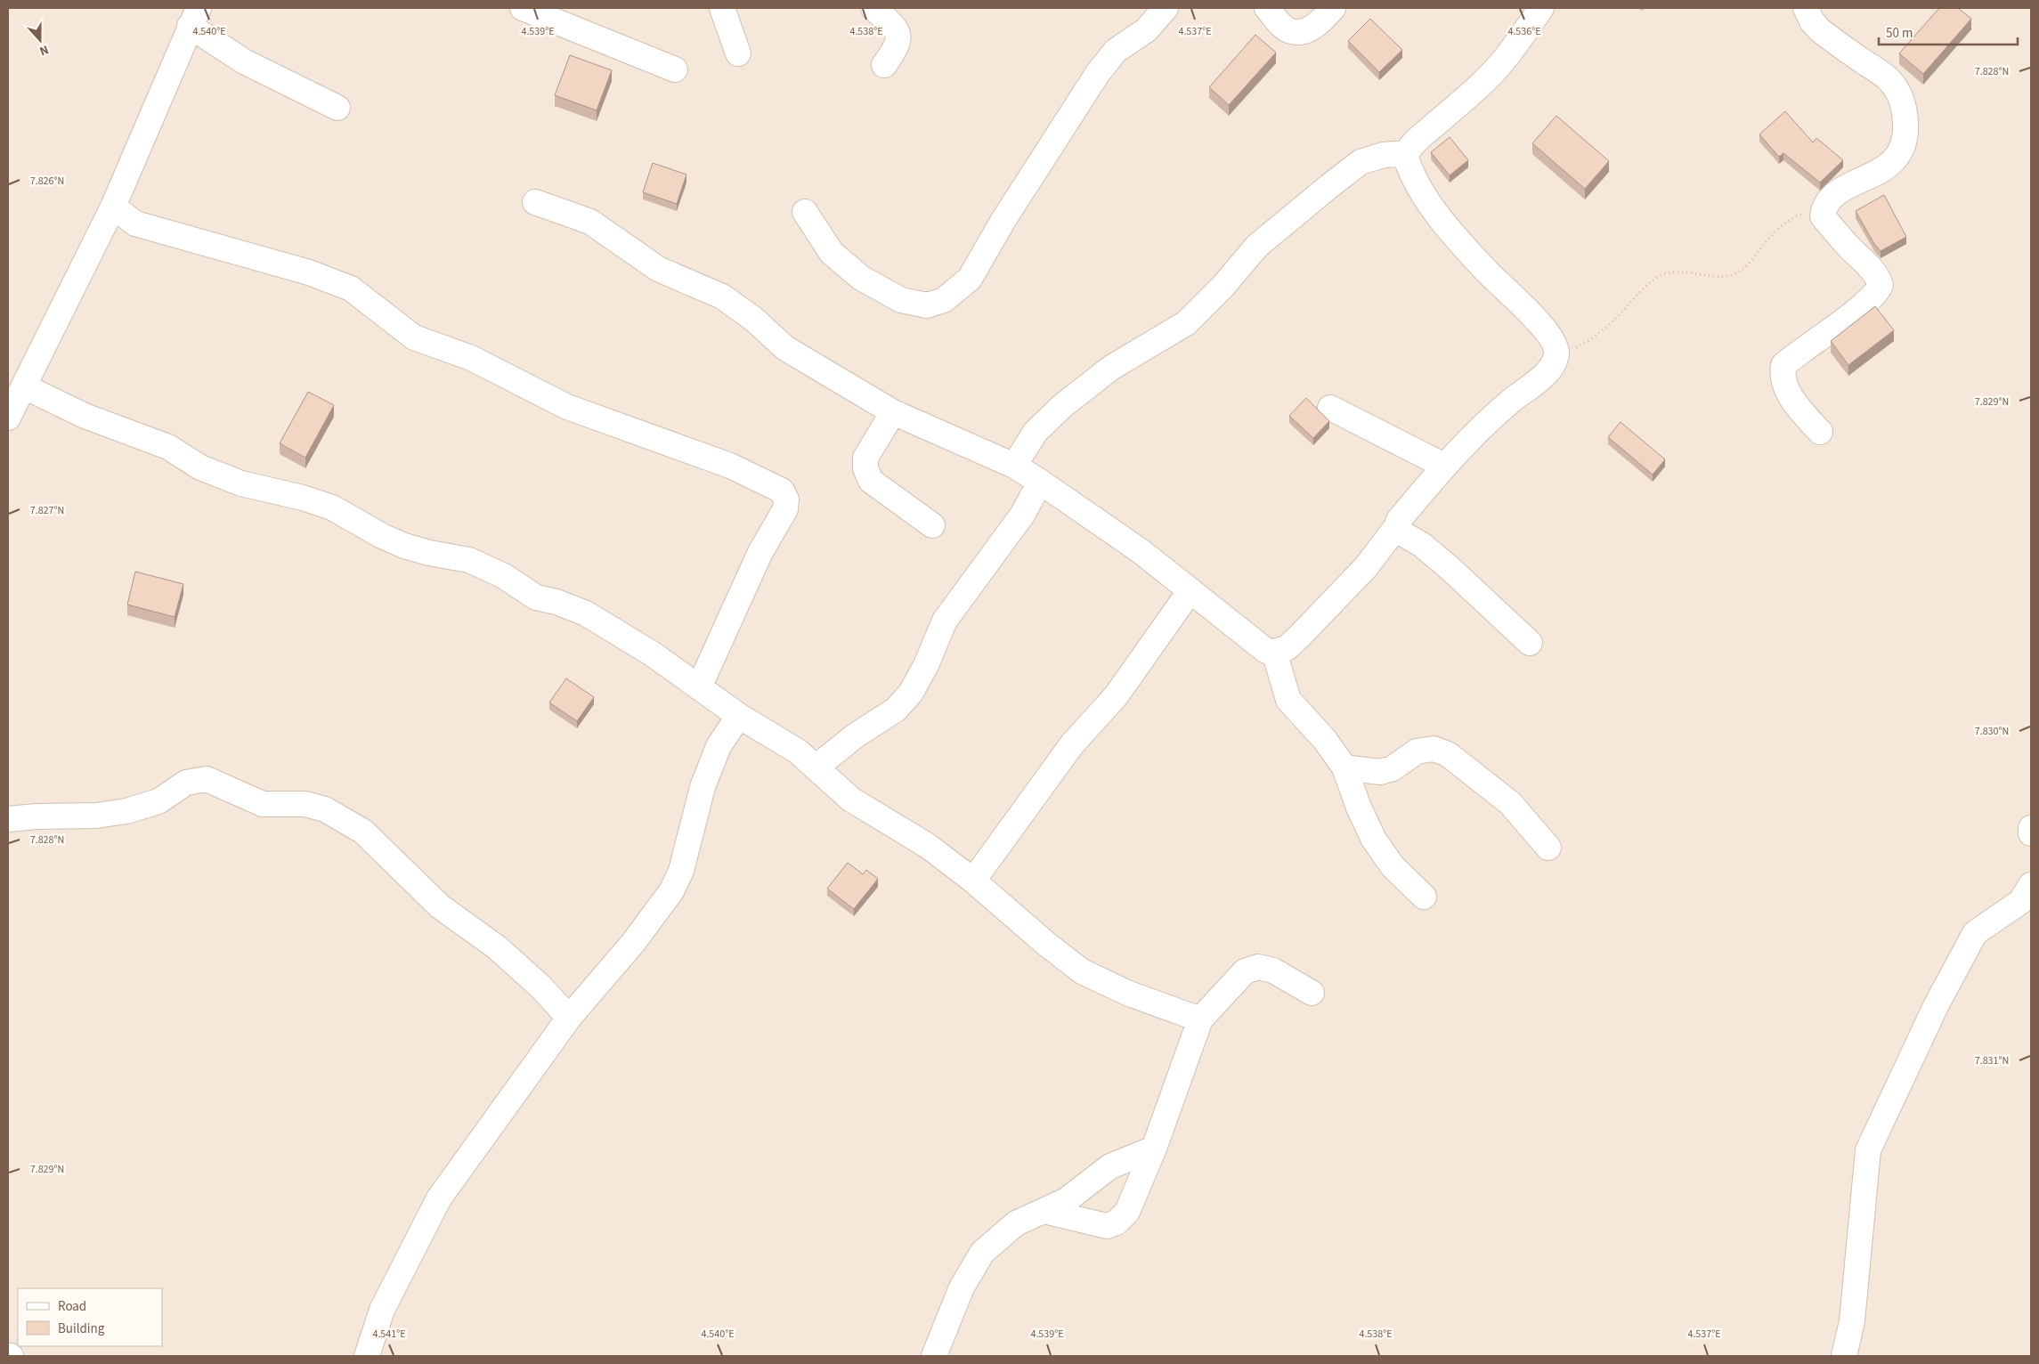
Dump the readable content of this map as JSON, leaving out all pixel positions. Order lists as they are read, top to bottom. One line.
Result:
{"legend":["Road","Building"],"scale_bar":"50 m","north":"bottom","coordinates":["4.540°E","4.539°E","4.538°E","4.537°E","4.536°E","7.828°N","7.826°N","7.829°N","7.827°N","7.830°N","7.831°N","4.541°E"]}
